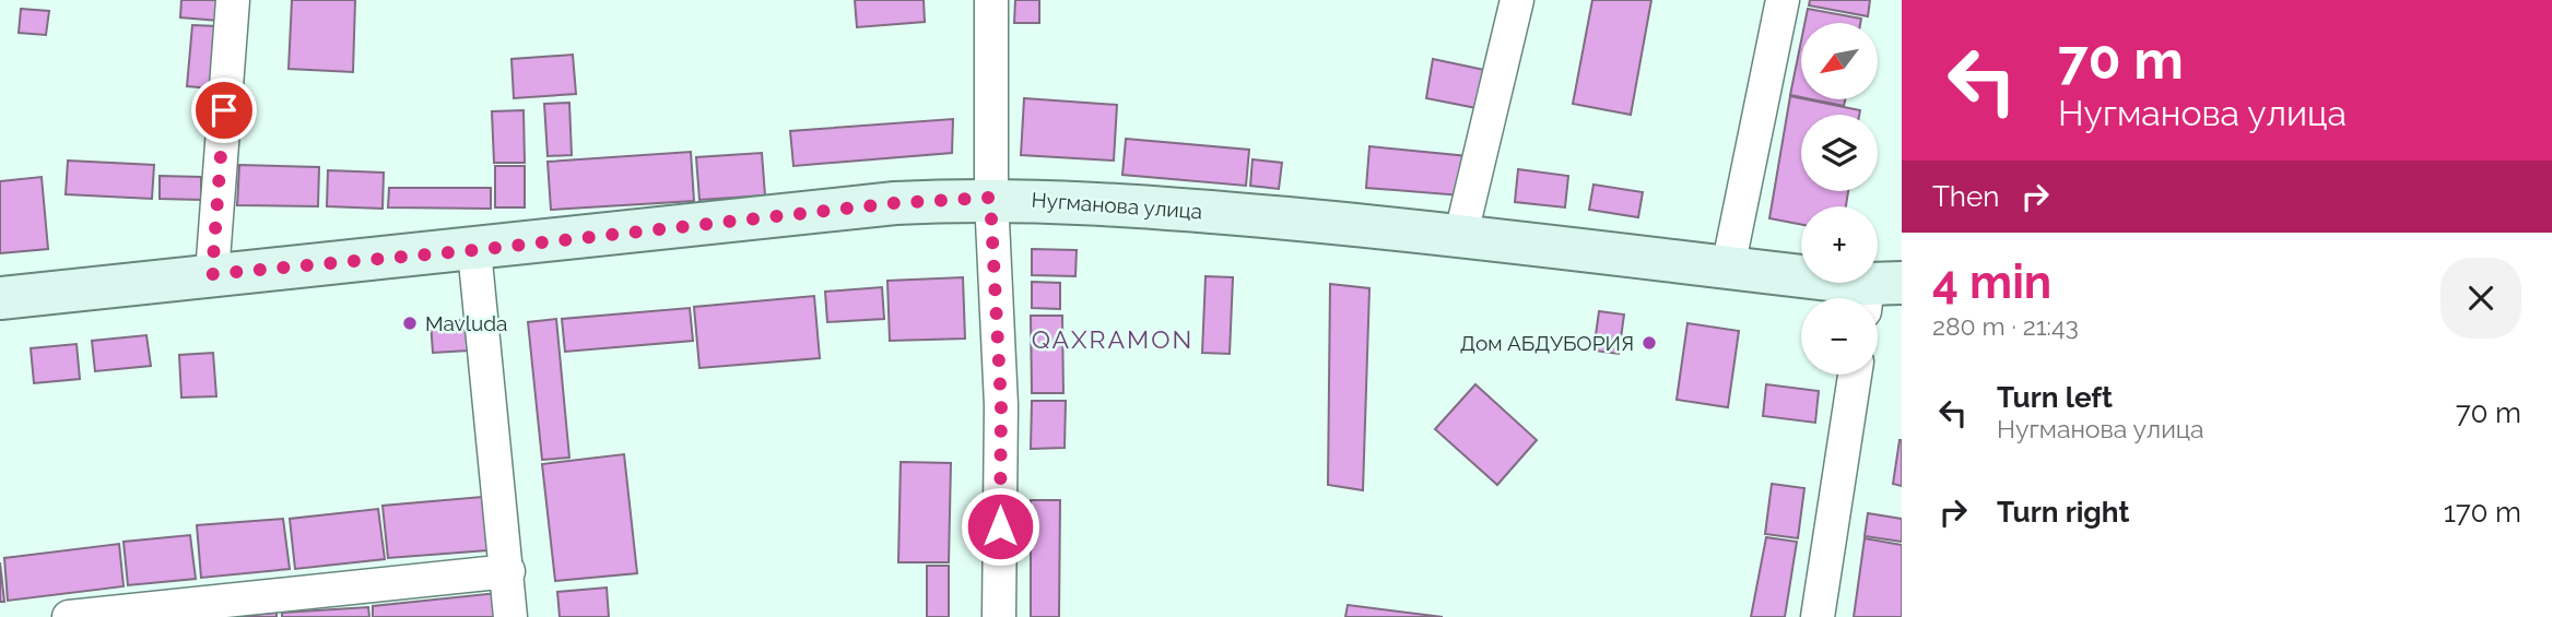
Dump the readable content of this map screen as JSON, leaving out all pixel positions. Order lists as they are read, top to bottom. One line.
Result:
{"streets":{"main road":["Нугманова улица"]},"districts":["QAXRAMON"],"places":["Mavluda","Дом АБДУБОРИЯ"],"north":"bottom left","page":{"turn":["70 m","Нугманова улица"],"map_buttons":["+","−"],"then":"Then","heading":["4 min","280 m · 21:43"],"list":[{"name":"Turn left","note":"Нугманова улица","value":"70 m"},{"name":"Turn right","value":"170 m"}]}}
